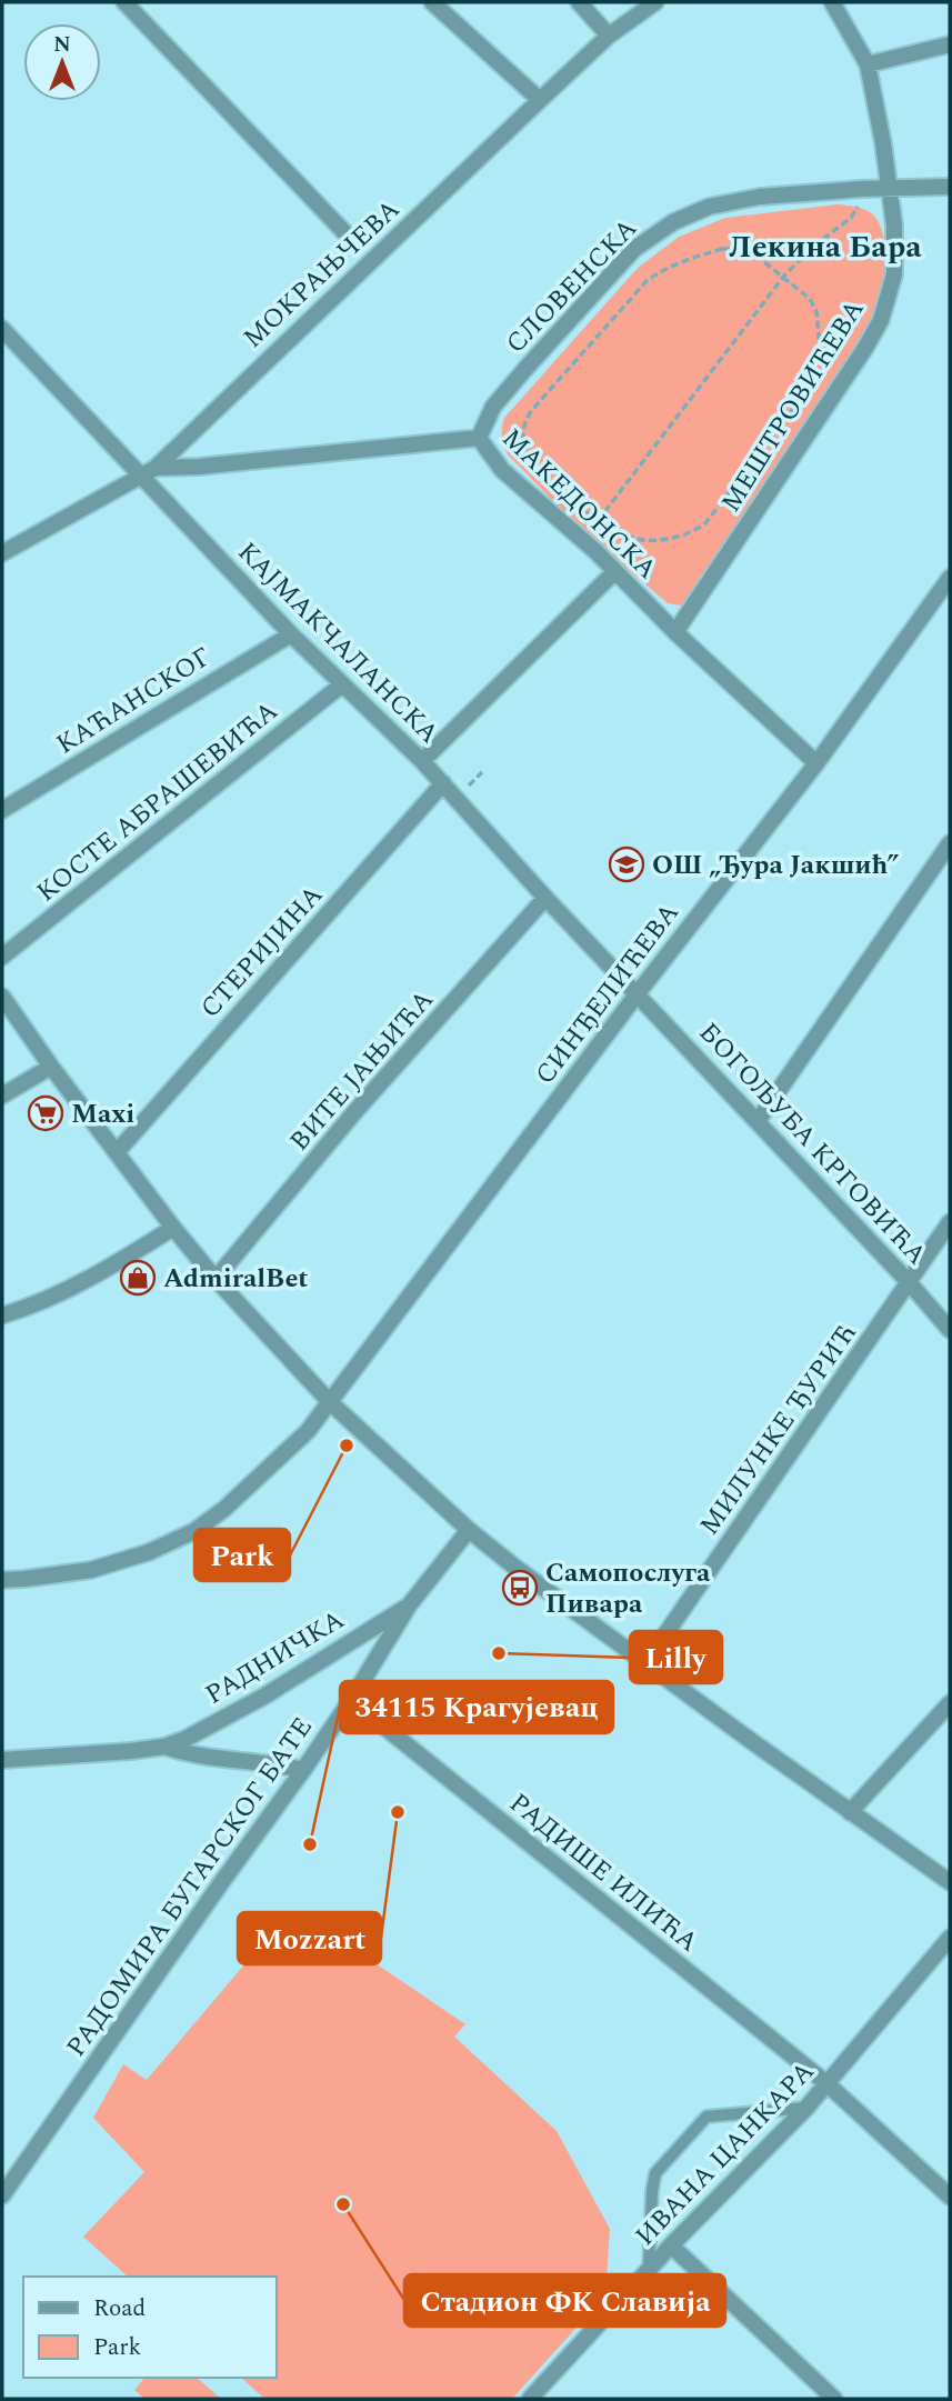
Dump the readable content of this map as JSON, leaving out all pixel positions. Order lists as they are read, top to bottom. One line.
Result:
{"streets":{"street":["МОКРАЊЧЕВА","СЛОВЕНСКА","МЕШТРОВИЋЕВА","МАКЕДОНСКА","КАЈМАКЧАЛАНСКА","КАЋАНСКОГ","КОСТЕ АБРАШЕВИЋА","СТЕРИЈИНА","СИНЂЕЛИЋЕВА","ВИТЕ ЈАЊИЋА","БОГОЉУБА КРГОВИЋА","МИЛУНКЕ ЂУРИЋ","РАДНИЧКА","РАДИШЕ ИЛИЋА","РАДОМИРА БУГАРСКОГ БАТЕ","ИВАНА ЦАНКАРА"]},"crossings":[["МОКРАЊЧЕВА","МАКЕДОНСКА"],["МОКРАЊЧЕВА","КАЈМАКЧАЛАНСКА"],["СЛОВЕНСКА","МЕШТРОВИЋЕВА"],["СЛОВЕНСКА","МАКЕДОНСКА"],["МЕШТРОВИЋЕВА","МАКЕДОНСКА"],["МАКЕДОНСКА","СИНЂЕЛИЋЕВА"],["КАЈМАКЧАЛАНСКА","КАЋАНСКОГ"],["КАЈМАКЧАЛАНСКА","КОСТЕ АБРАШЕВИЋА"],["КАЈМАКЧАЛАНСКА","СТЕРИЈИНА"],["КАЈМАКЧАЛАНСКА","СИНЂЕЛИЋЕВА"],["КАЈМАКЧАЛАНСКА","ВИТЕ ЈАЊИЋА"],["КАЈМАКЧАЛАНСКА","БОГОЉУБА КРГОВИЋА"],["СИНЂЕЛИЋЕВА","БОГОЉУБА КРГОВИЋА"],["БОГОЉУБА КРГОВИЋА","МИЛУНКЕ ЂУРИЋ"],["РАДНИЧКА","РАДОМИРА БУГАРСКОГ БАТЕ"],["РАДИШЕ ИЛИЋА","РАДОМИРА БУГАРСКОГ БАТЕ"],["РАДИШЕ ИЛИЋА","ИВАНА ЦАНКАРА"]],"districts":["Лекина Бара"],"places":{"school or university":["ОШ „Ђура Јакшић”"],"supermarket":["Maxi"],"shop":["AdmiralBet"],"other":["Park","Lilly","Mozzart","34115 Крагујевац","Стадион ФК Славија"],"bus stop":["Самопослуга Пивара"]},"legend":["Road","Park"],"north":"top"}
